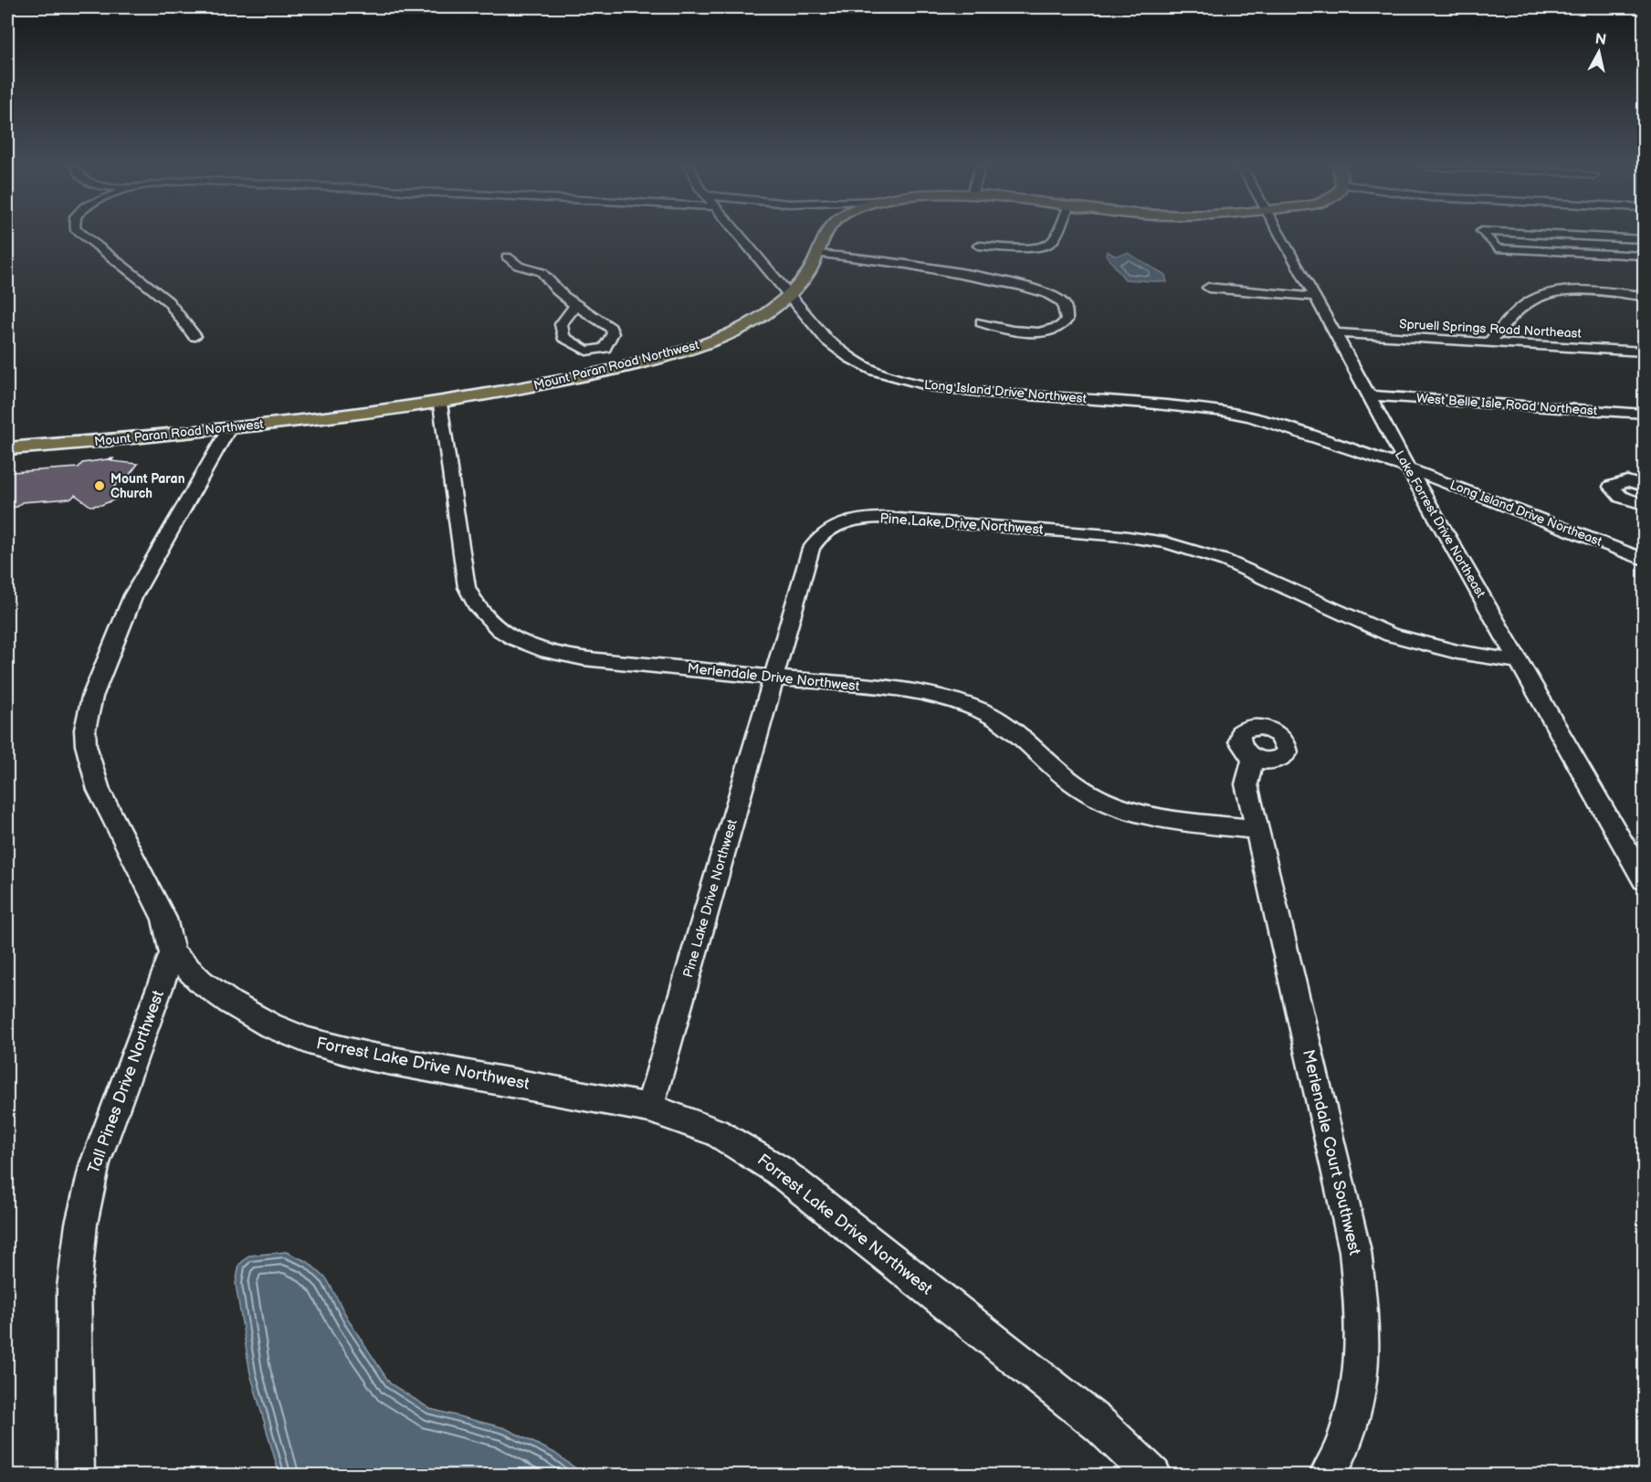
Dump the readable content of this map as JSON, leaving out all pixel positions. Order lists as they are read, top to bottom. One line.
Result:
{"streets":{"main road":["Mount Paran Road Northwest"],"street":["Spruell Springs Road Northeast","Long Island Drive Northwest","West Belle Isle Road Northeast","Long Island Drive Northeast","Pine Lake Drive Northwest","Lake Forrest Drive Northeast","Merlendale Drive Northwest","Forrest Lake Drive Northwest","Tall Pines Drive Northwest","Merlendale Court Southwest"]},"crossings":[["Spruell Springs Road Northeast","Lake Forrest Drive Northeast"],["Mount Paran Road Northwest","Long Island Drive Northwest"],["Mount Paran Road Northwest","Merlendale Drive Northwest"],["Long Island Drive Northwest","Long Island Drive Northeast"],["Long Island Drive Northwest","Lake Forrest Drive Northeast"],["West Belle Isle Road Northeast","Lake Forrest Drive Northeast"],["Long Island Drive Northeast","Lake Forrest Drive Northeast"],["Pine Lake Drive Northwest","Lake Forrest Drive Northeast"],["Pine Lake Drive Northwest","Merlendale Drive Northwest"],["Pine Lake Drive Northwest","Forrest Lake Drive Northwest"],["Merlendale Drive Northwest","Merlendale Court Southwest"],["Forrest Lake Drive Northwest","Tall Pines Drive Northwest"]],"places":["Mount Paran Church"],"north":"top"}
